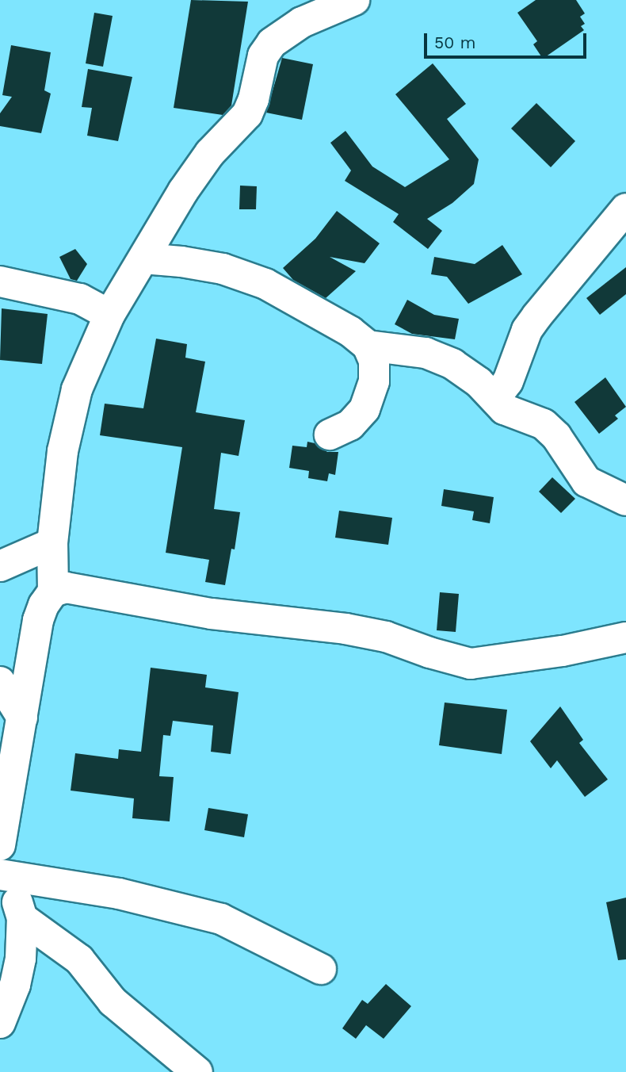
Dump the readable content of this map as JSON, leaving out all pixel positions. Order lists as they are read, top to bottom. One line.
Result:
{"scale_bar":"50 m"}
